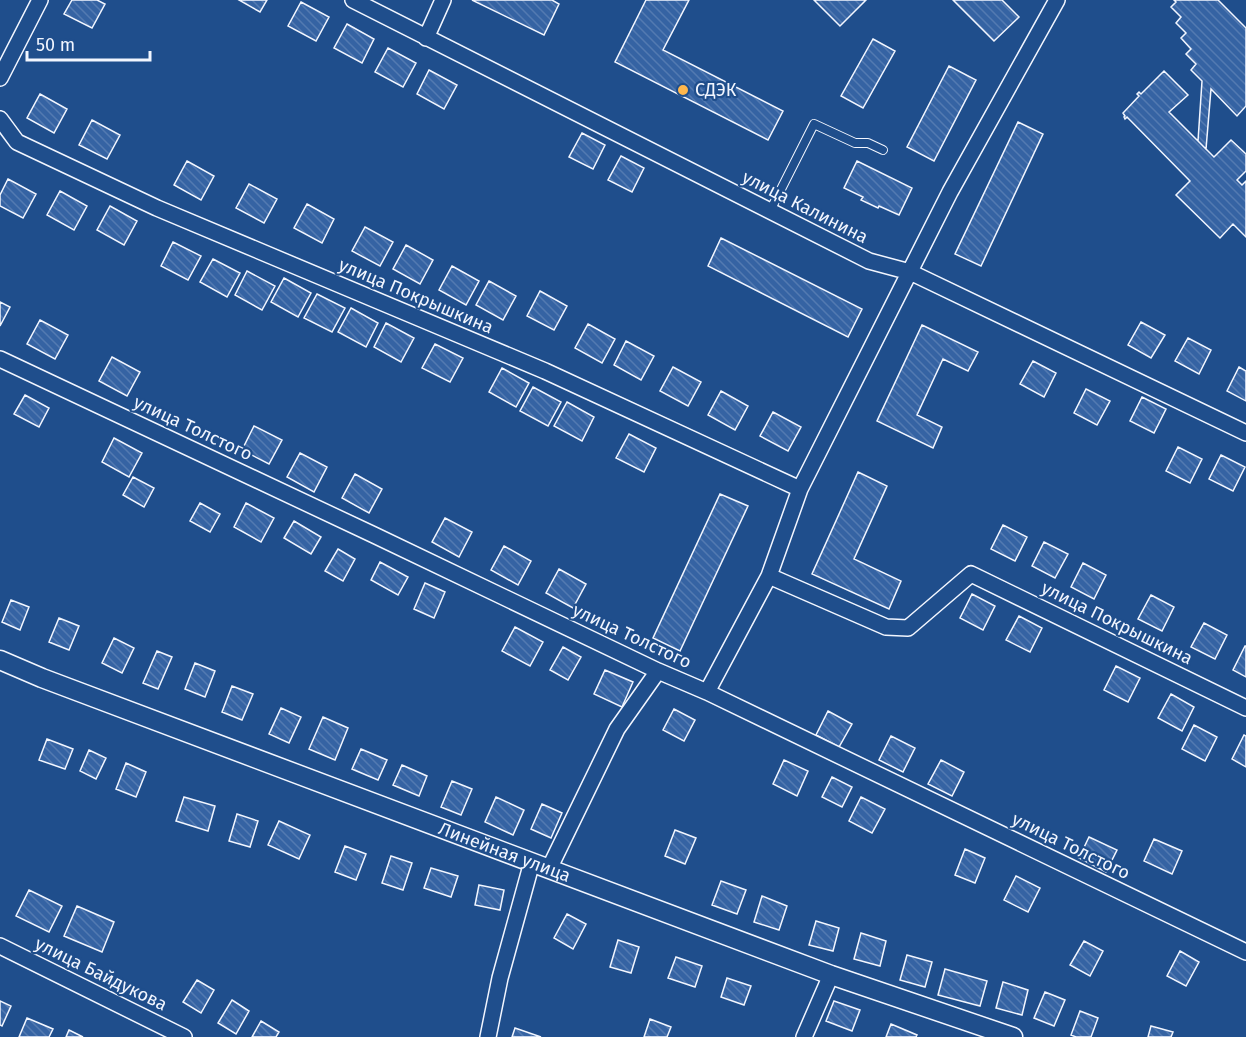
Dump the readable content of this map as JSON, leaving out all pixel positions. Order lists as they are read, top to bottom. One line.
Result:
{"streets":{"street":["улица Калинина","улица Покрышкина","улица Толстого","Линейная улица","улица Байдукова"]},"places":["СДЭК"],"scale_bar":"50 m"}
